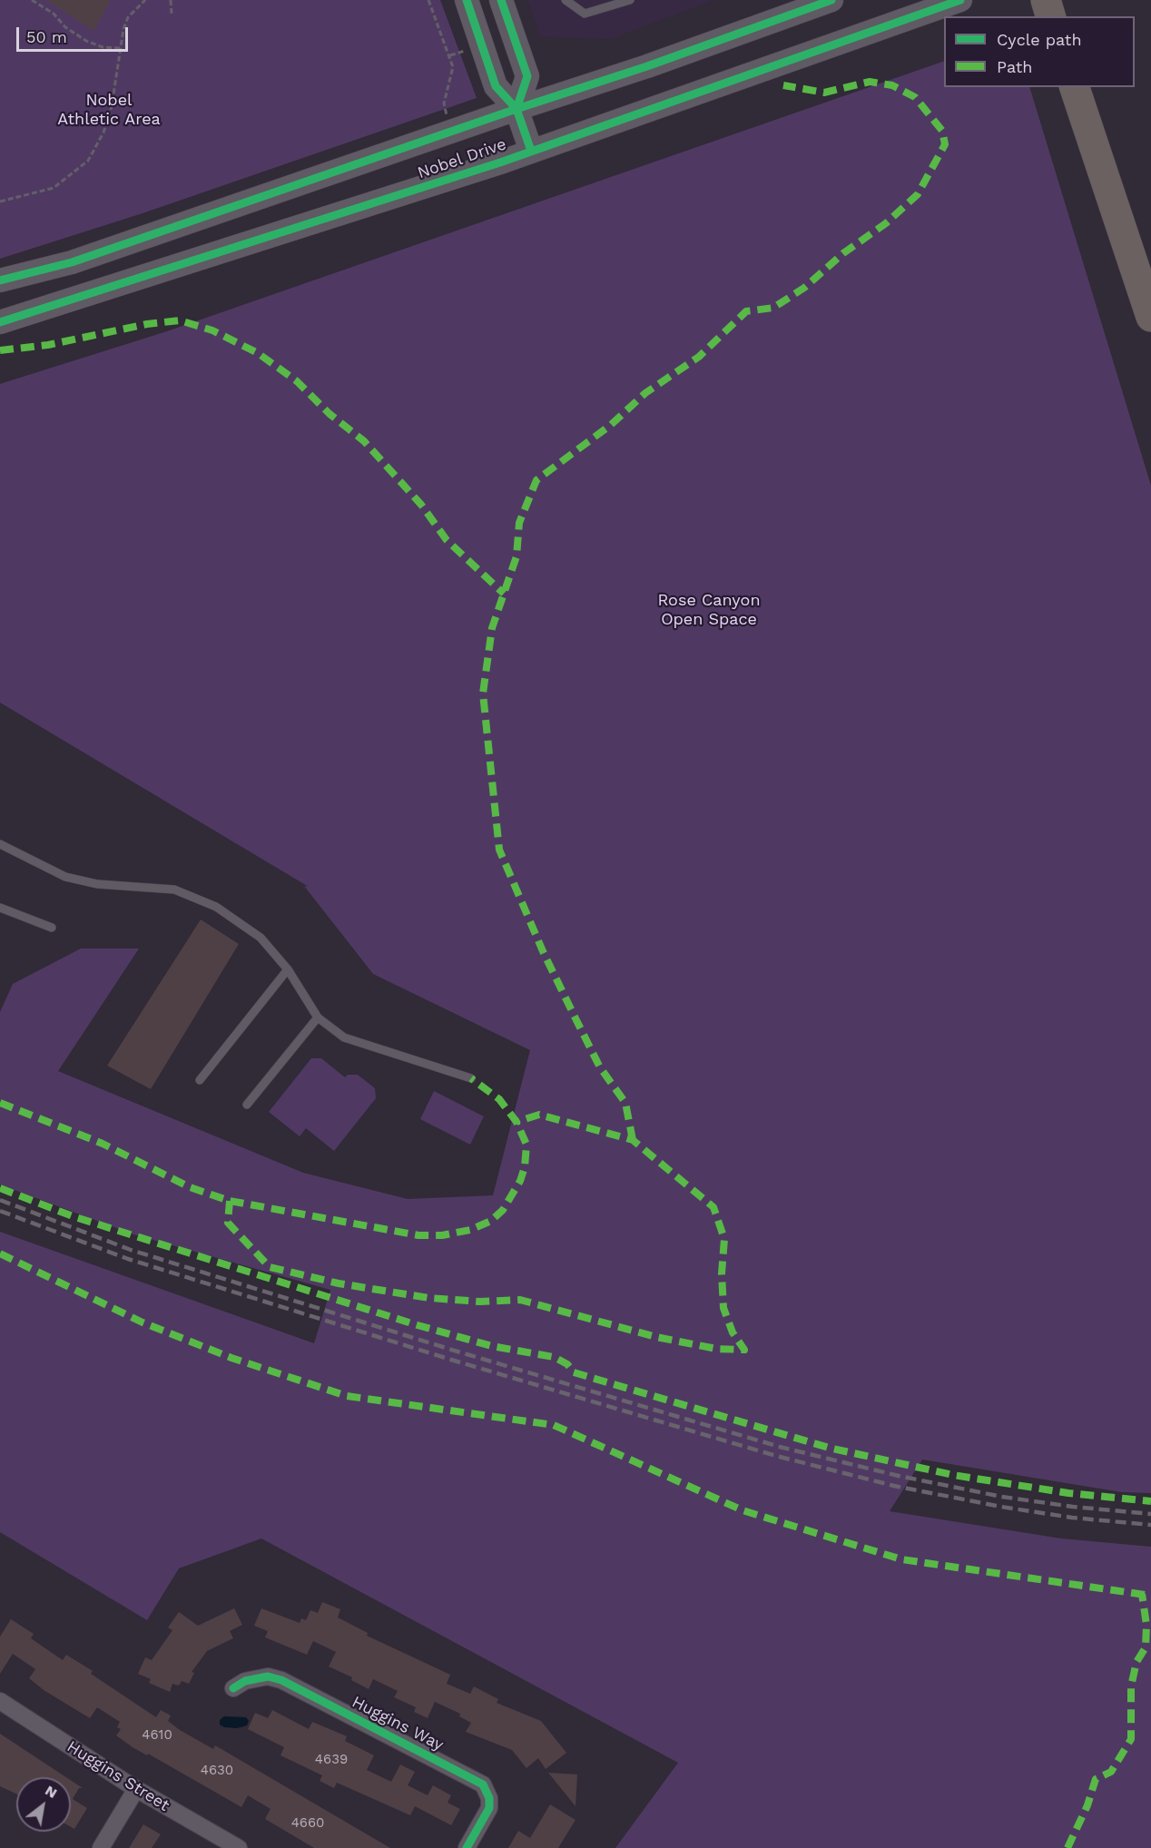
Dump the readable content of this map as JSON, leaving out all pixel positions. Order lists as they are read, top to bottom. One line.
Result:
{"streets":{"main road":["Nobel Drive"],"street":["Huggins Way","Huggins Street"]},"parks":["Nobel Athletic Area","Rose Canyon Open Space"],"house_numbers":["4610","4639","4630","4660"],"legend":["Cycle path","Path"],"scale_bar":"50 m","north":"top right"}
